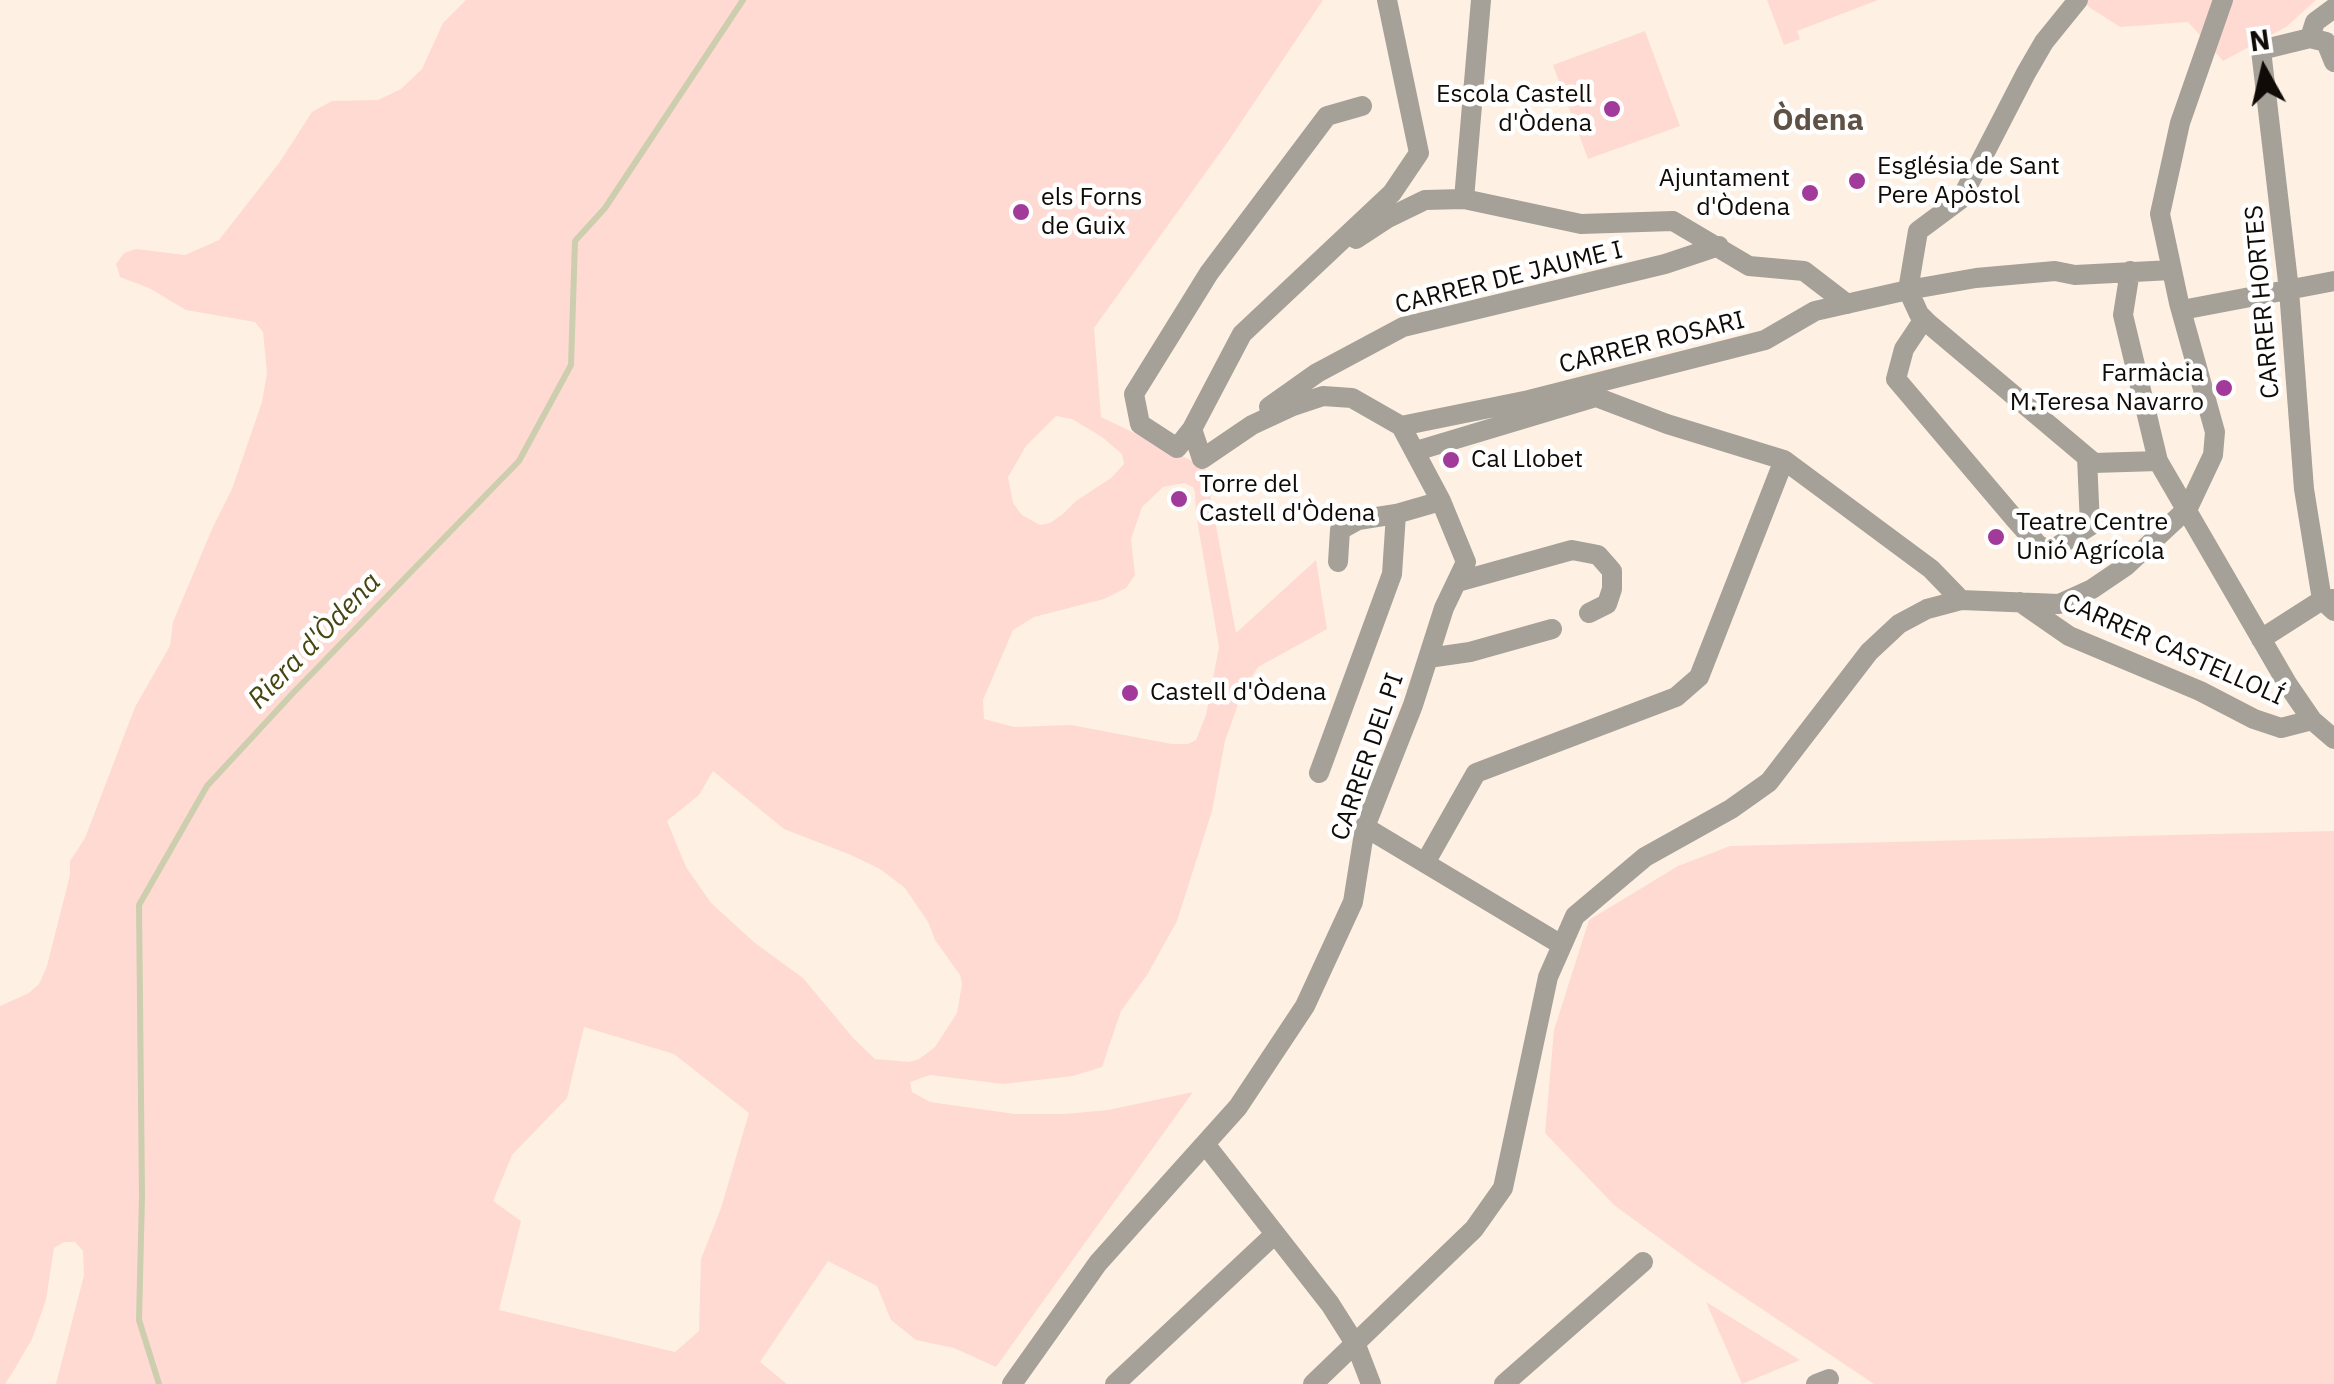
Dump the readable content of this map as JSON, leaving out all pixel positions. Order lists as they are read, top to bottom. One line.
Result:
{"streets":{"street":["CARRER DE JAUME I","CARRER HORTES","CARRER ROSARI","CARRER CASTELLOLÍ","CARRER DEL PI"]},"crossings":[["CARRER ROSARI","CARRER DEL PI"]],"districts":["Òdena"],"water":["Riera d'Òdena"],"places":["Escola Castell d'Òdena","Església de Sant Pere Apòstol","Ajuntament d'Òdena","els Forns de Guix","Farmàcia M.Teresa Navarro","Cal Llobet","Torre del Castell d'Òdena","Teatre Centre Unió Agrícola","Castell d'Òdena"],"north":"top"}
